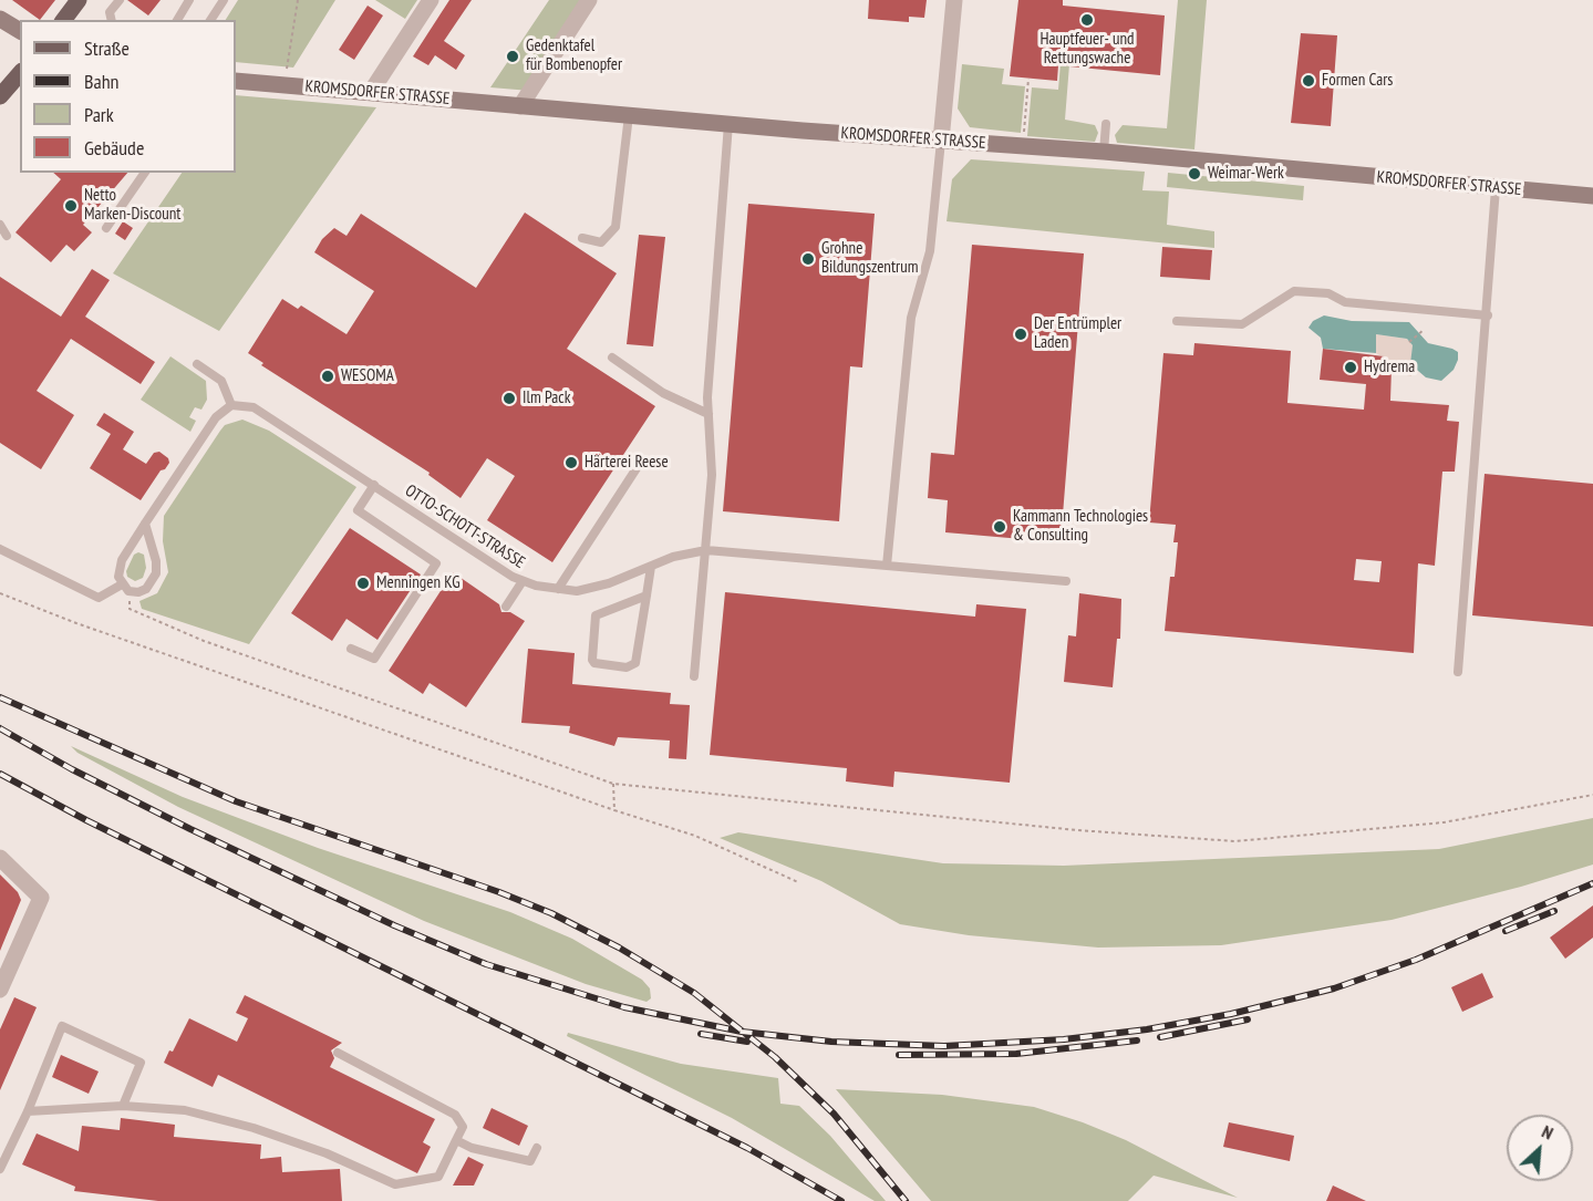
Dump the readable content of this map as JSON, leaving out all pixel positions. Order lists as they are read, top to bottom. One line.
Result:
{"streets":{"street":["KROMSDORFER STRASSE"],"lane":["OTTO-SCHOTT-STRASSE"]},"places":["Hauptfeuer- und Rettungswache","Gedenktafel für Bombenopfer","Formen Cars","Weimar-Werk","Netto Marken-Discount","Grohne Bildungszentrum","Der Entrümpler Laden","Hydrema","WESOMA","Ilm Pack","Härterei Reese","Kammann Technologies & Consulting","Menningen KG"],"legend":["Straße","Bahn","Park","Gebäude"],"north":"top right"}
